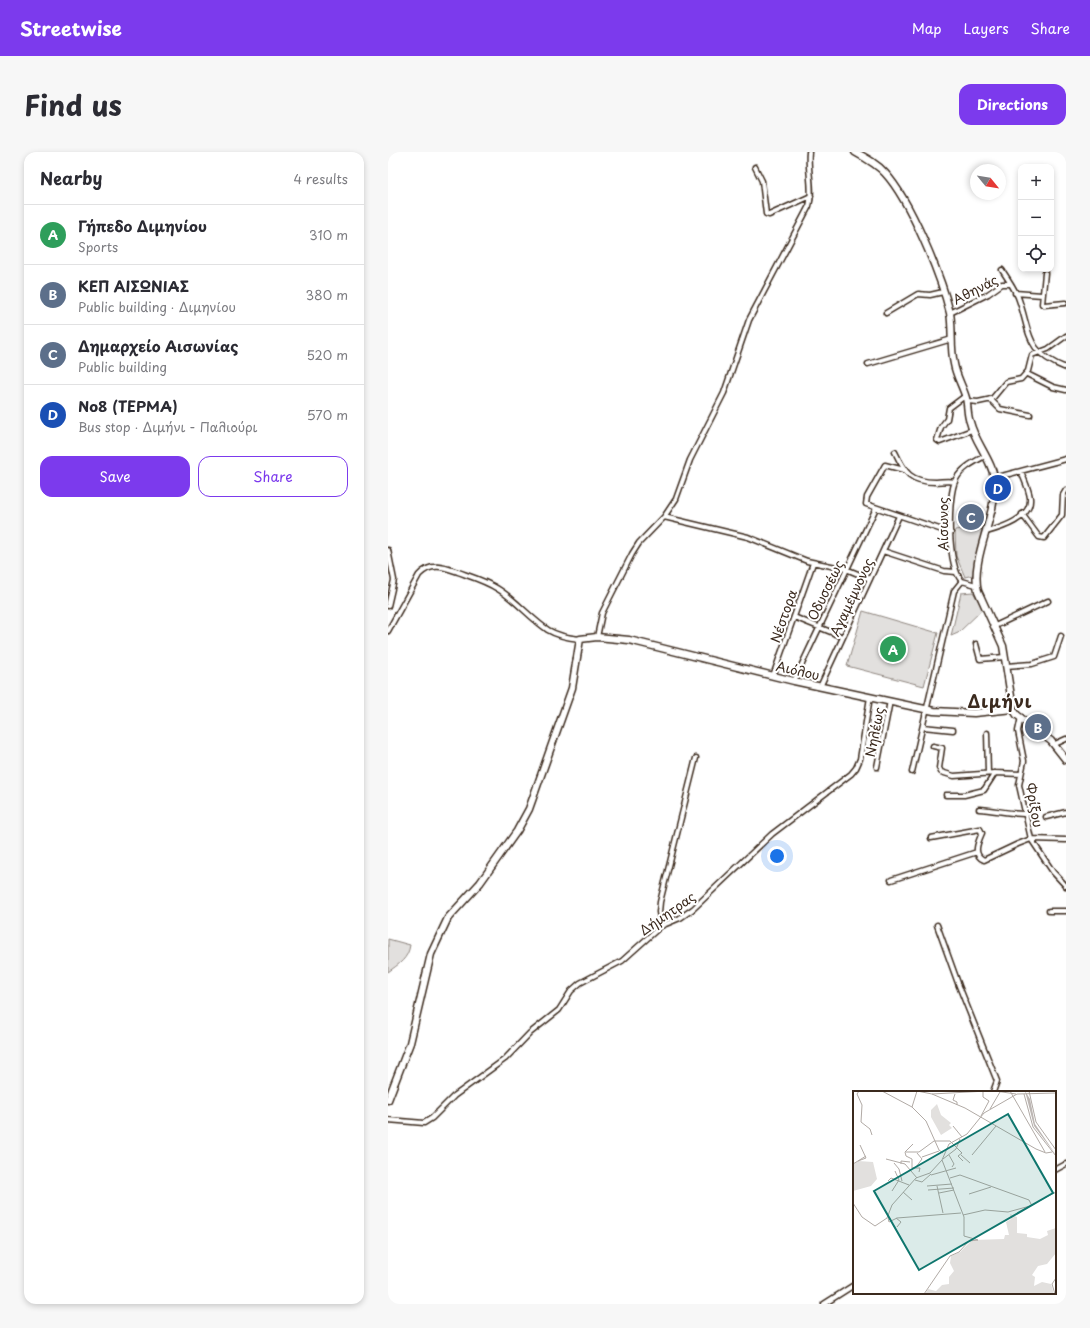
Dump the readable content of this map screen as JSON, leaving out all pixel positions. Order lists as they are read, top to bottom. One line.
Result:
{"streets":{"street":["Αθηνάς","Αίσωνος","Οδυσσέως","Αγαμέμνονος","Νέστορα","Αιόλου","Νηλέως","Φρίξου","Δήμητρας"]},"crossings":[["Οδυσσέως","Αιόλου"],["Αγαμέμνονος","Αιόλου"],["Νέστορα","Αιόλου"],["Αιόλου","Νηλέως"],["Αιόλου","Δήμητρας"]],"districts":["Διμήνι"],"north":"bottom right","page":{"header":"Streetwise","nav":["Map","Layers","Share"],"title":"Find us","buttons":["Directions",["Save","Share"]],"heading":["Nearby","4 results"],"map_buttons":["+","−"],"list":[{"mark":"A","name":"Γήπεδο Διμηνίου","note":"Sports","value":"310 m"},{"mark":"B","name":"ΚΕΠ ΑΙΣΩΝΙΑΣ","note":"Public building · Διμηνίου","value":"380 m"},{"mark":"C","name":"Δημαρχείο Αισωνίας","note":"Public building","value":"520 m"},{"mark":"D","name":"Νο8 (ΤΕΡΜΑ)","note":"Bus stop · Διμήνι - Παλιούρι","value":"570 m"}],"pins":["D","C","A","B"]}}
